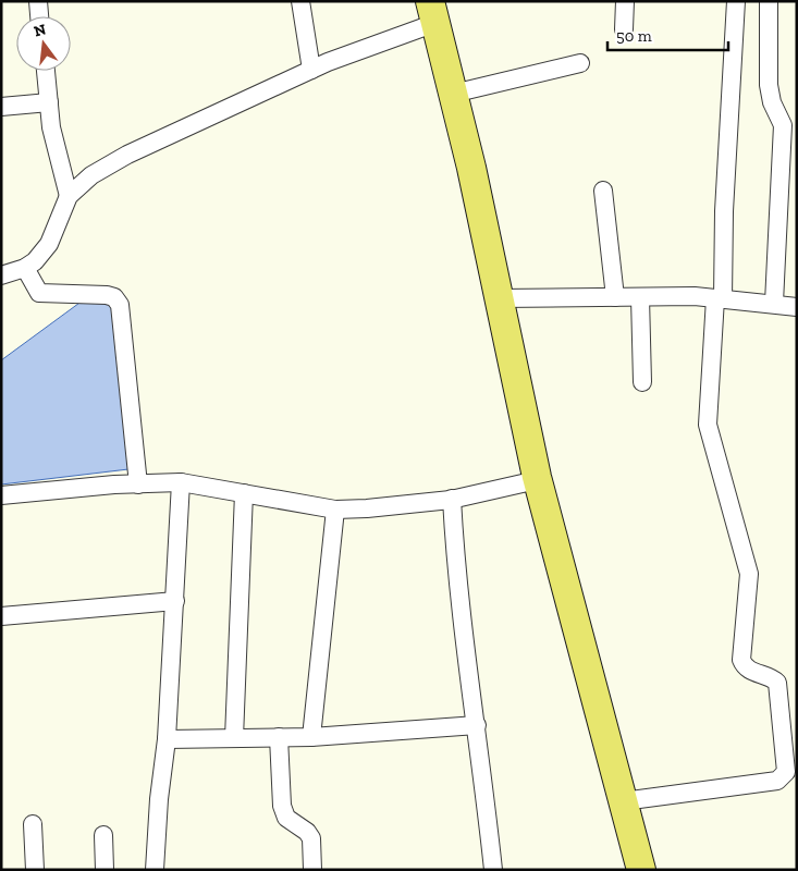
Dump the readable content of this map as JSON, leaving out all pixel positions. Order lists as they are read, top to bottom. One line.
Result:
{"scale_bar":"50 m","north":"top"}
